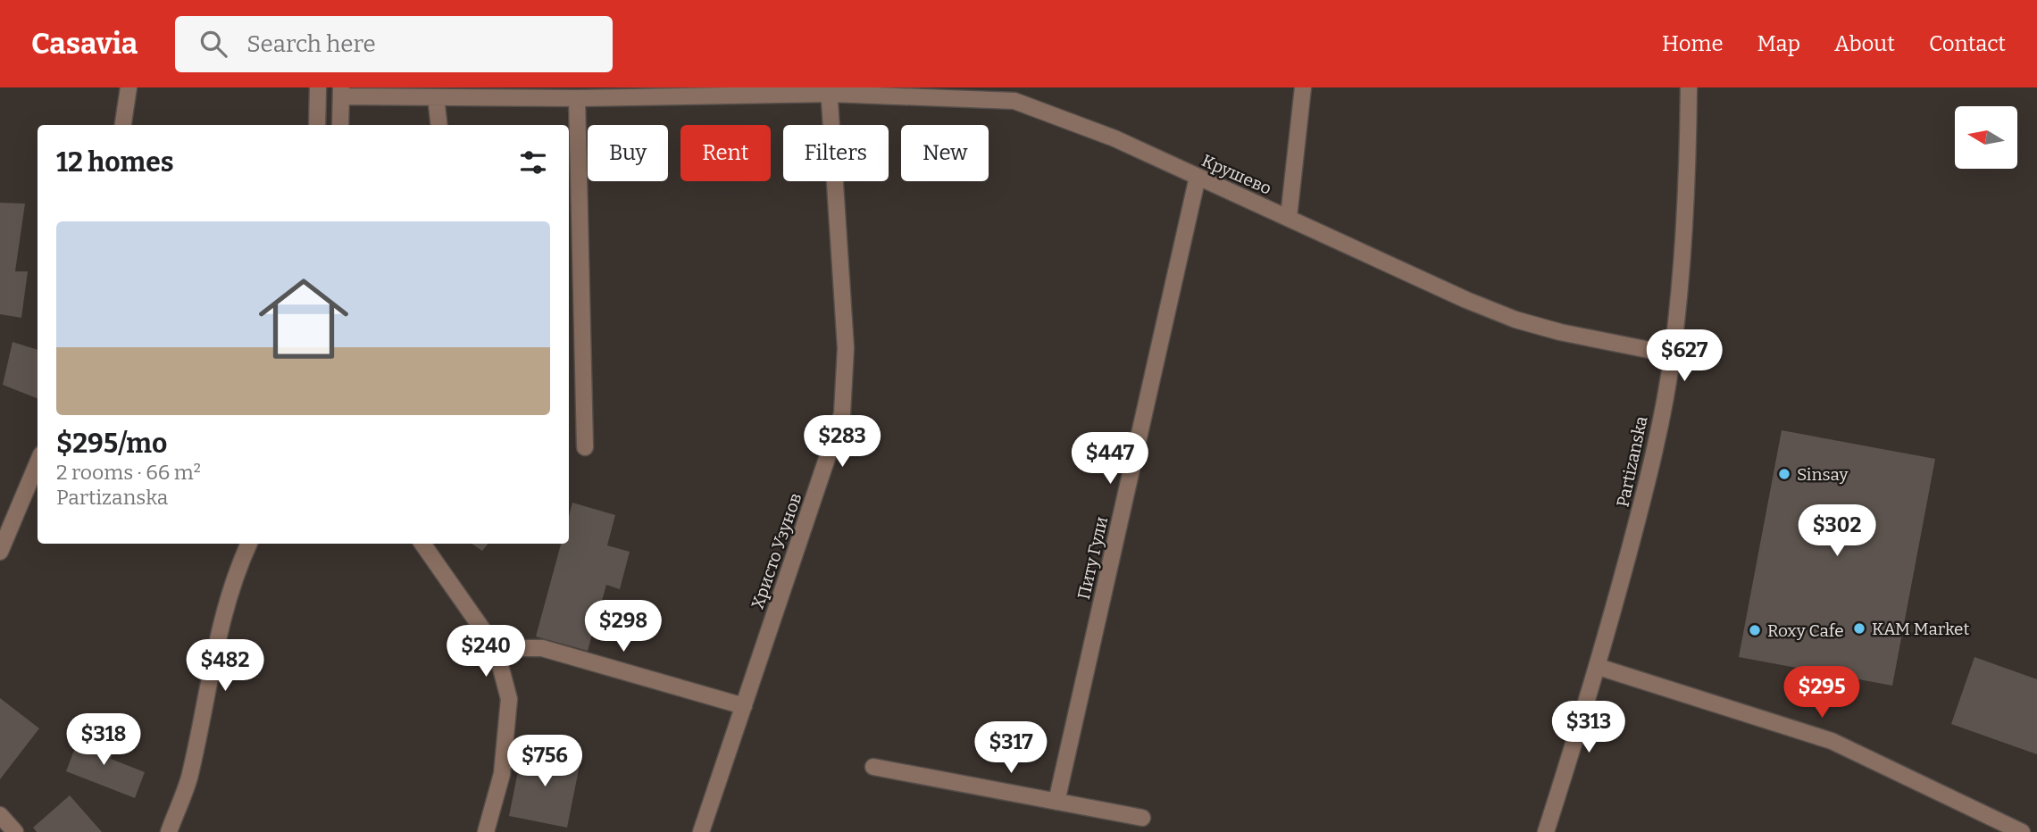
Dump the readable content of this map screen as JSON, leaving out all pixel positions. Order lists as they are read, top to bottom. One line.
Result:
{"streets":{"street":["Крушево","Partizanska","Христо Узунов","Питу Гули"]},"crossings":[["Крушево","Partizanska"],["Крушево","Христо Узунов"],["Крушево","Питу Гули"]],"places":["Sinsay","KAM Market","Roxy Cafe"],"north":"left","page":{"header":"Casavia","search":"Search here","nav":["Home","Map","About","Contact"],"chip":["Buy","Rent","Filters","New"],"heading":"12 homes","list":[{"name":"$295/mo","note":"2 rooms · 66 m² · Partizanska"}],"price":["$627","$283","$447","$302","$298","$240","$482","$295","$313","$318","$317","$756"]}}
